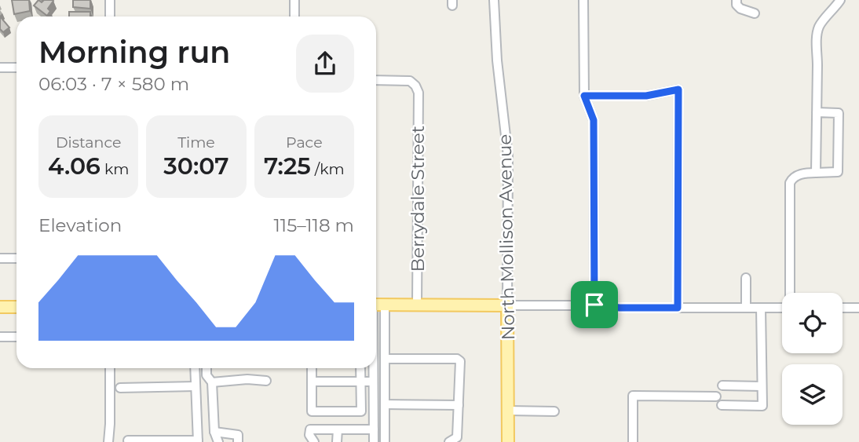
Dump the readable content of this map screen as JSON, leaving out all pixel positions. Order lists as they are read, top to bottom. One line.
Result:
{"streets":{"main road":["North Mollison Avenue"],"street":["Berrydale Street"]},"page":{"heading":["Morning run","06:03 · 7 × 580 m"],"stats":[["Distance","4.06 km"],["Time","30:07"],["Pace","7:25 /km"]],"chart":["Elevation","115–118 m"]}}
